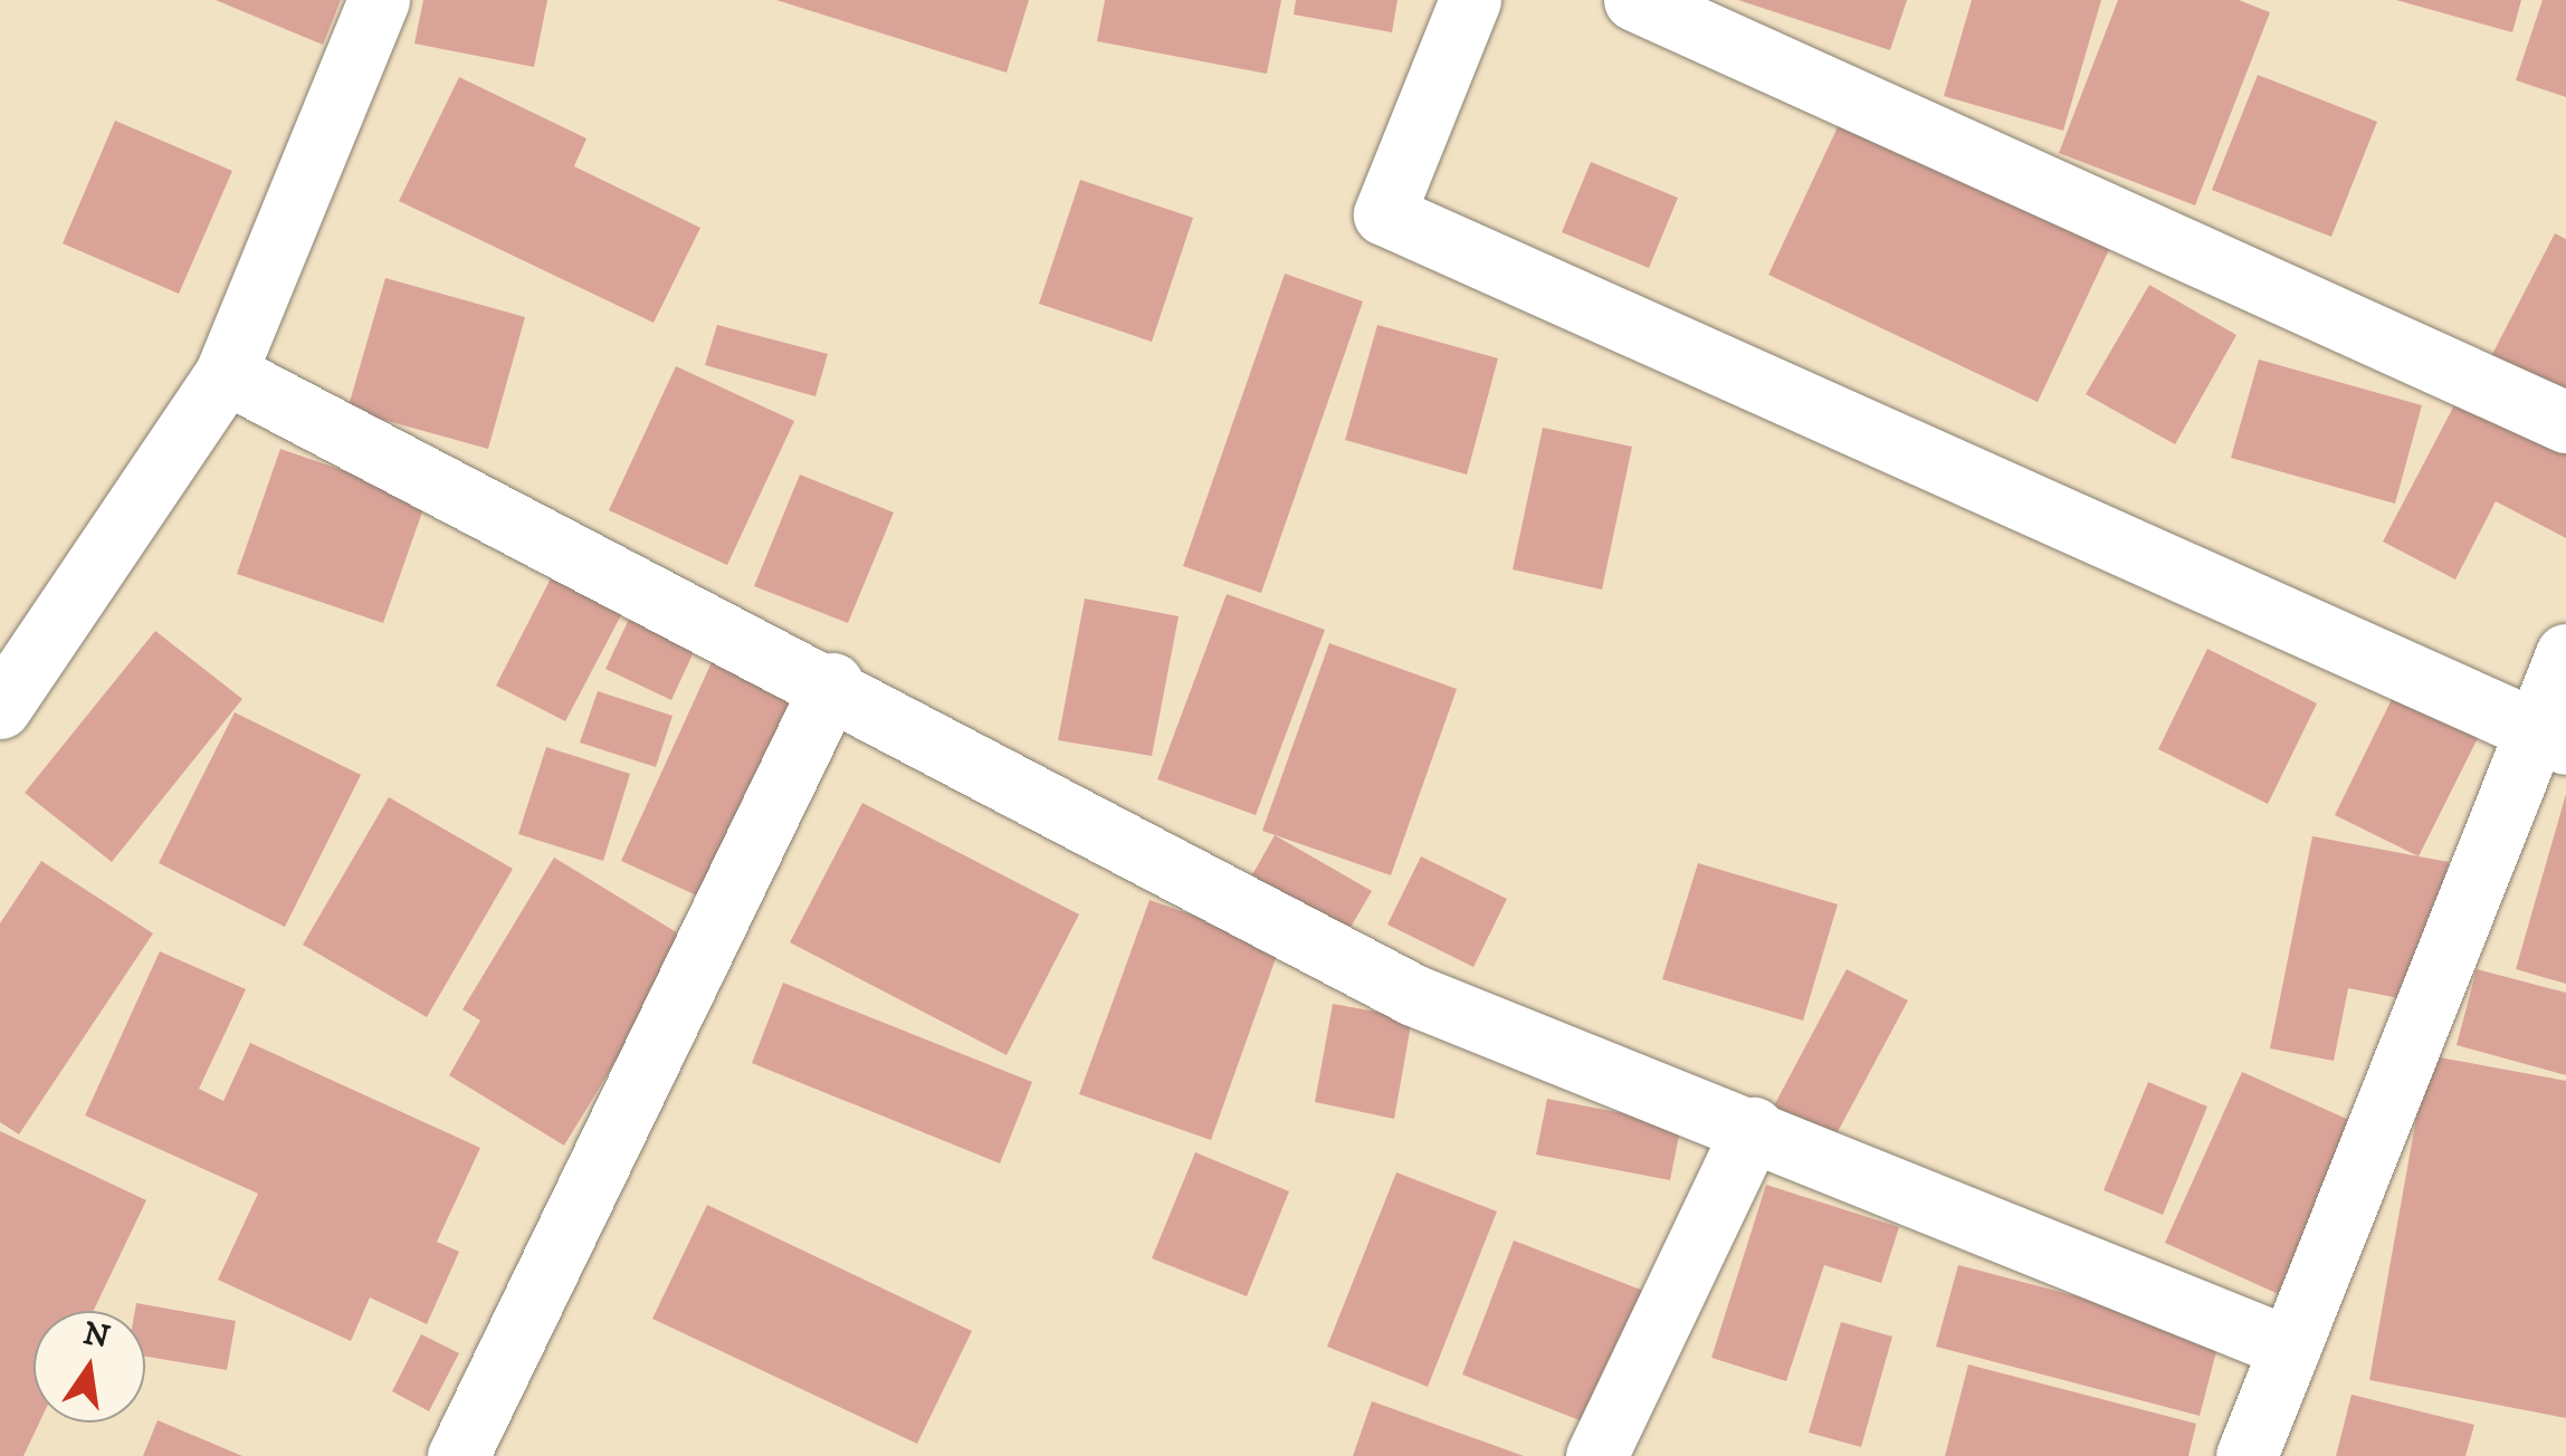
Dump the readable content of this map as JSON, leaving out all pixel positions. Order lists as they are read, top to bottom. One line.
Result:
{"north":"top"}
